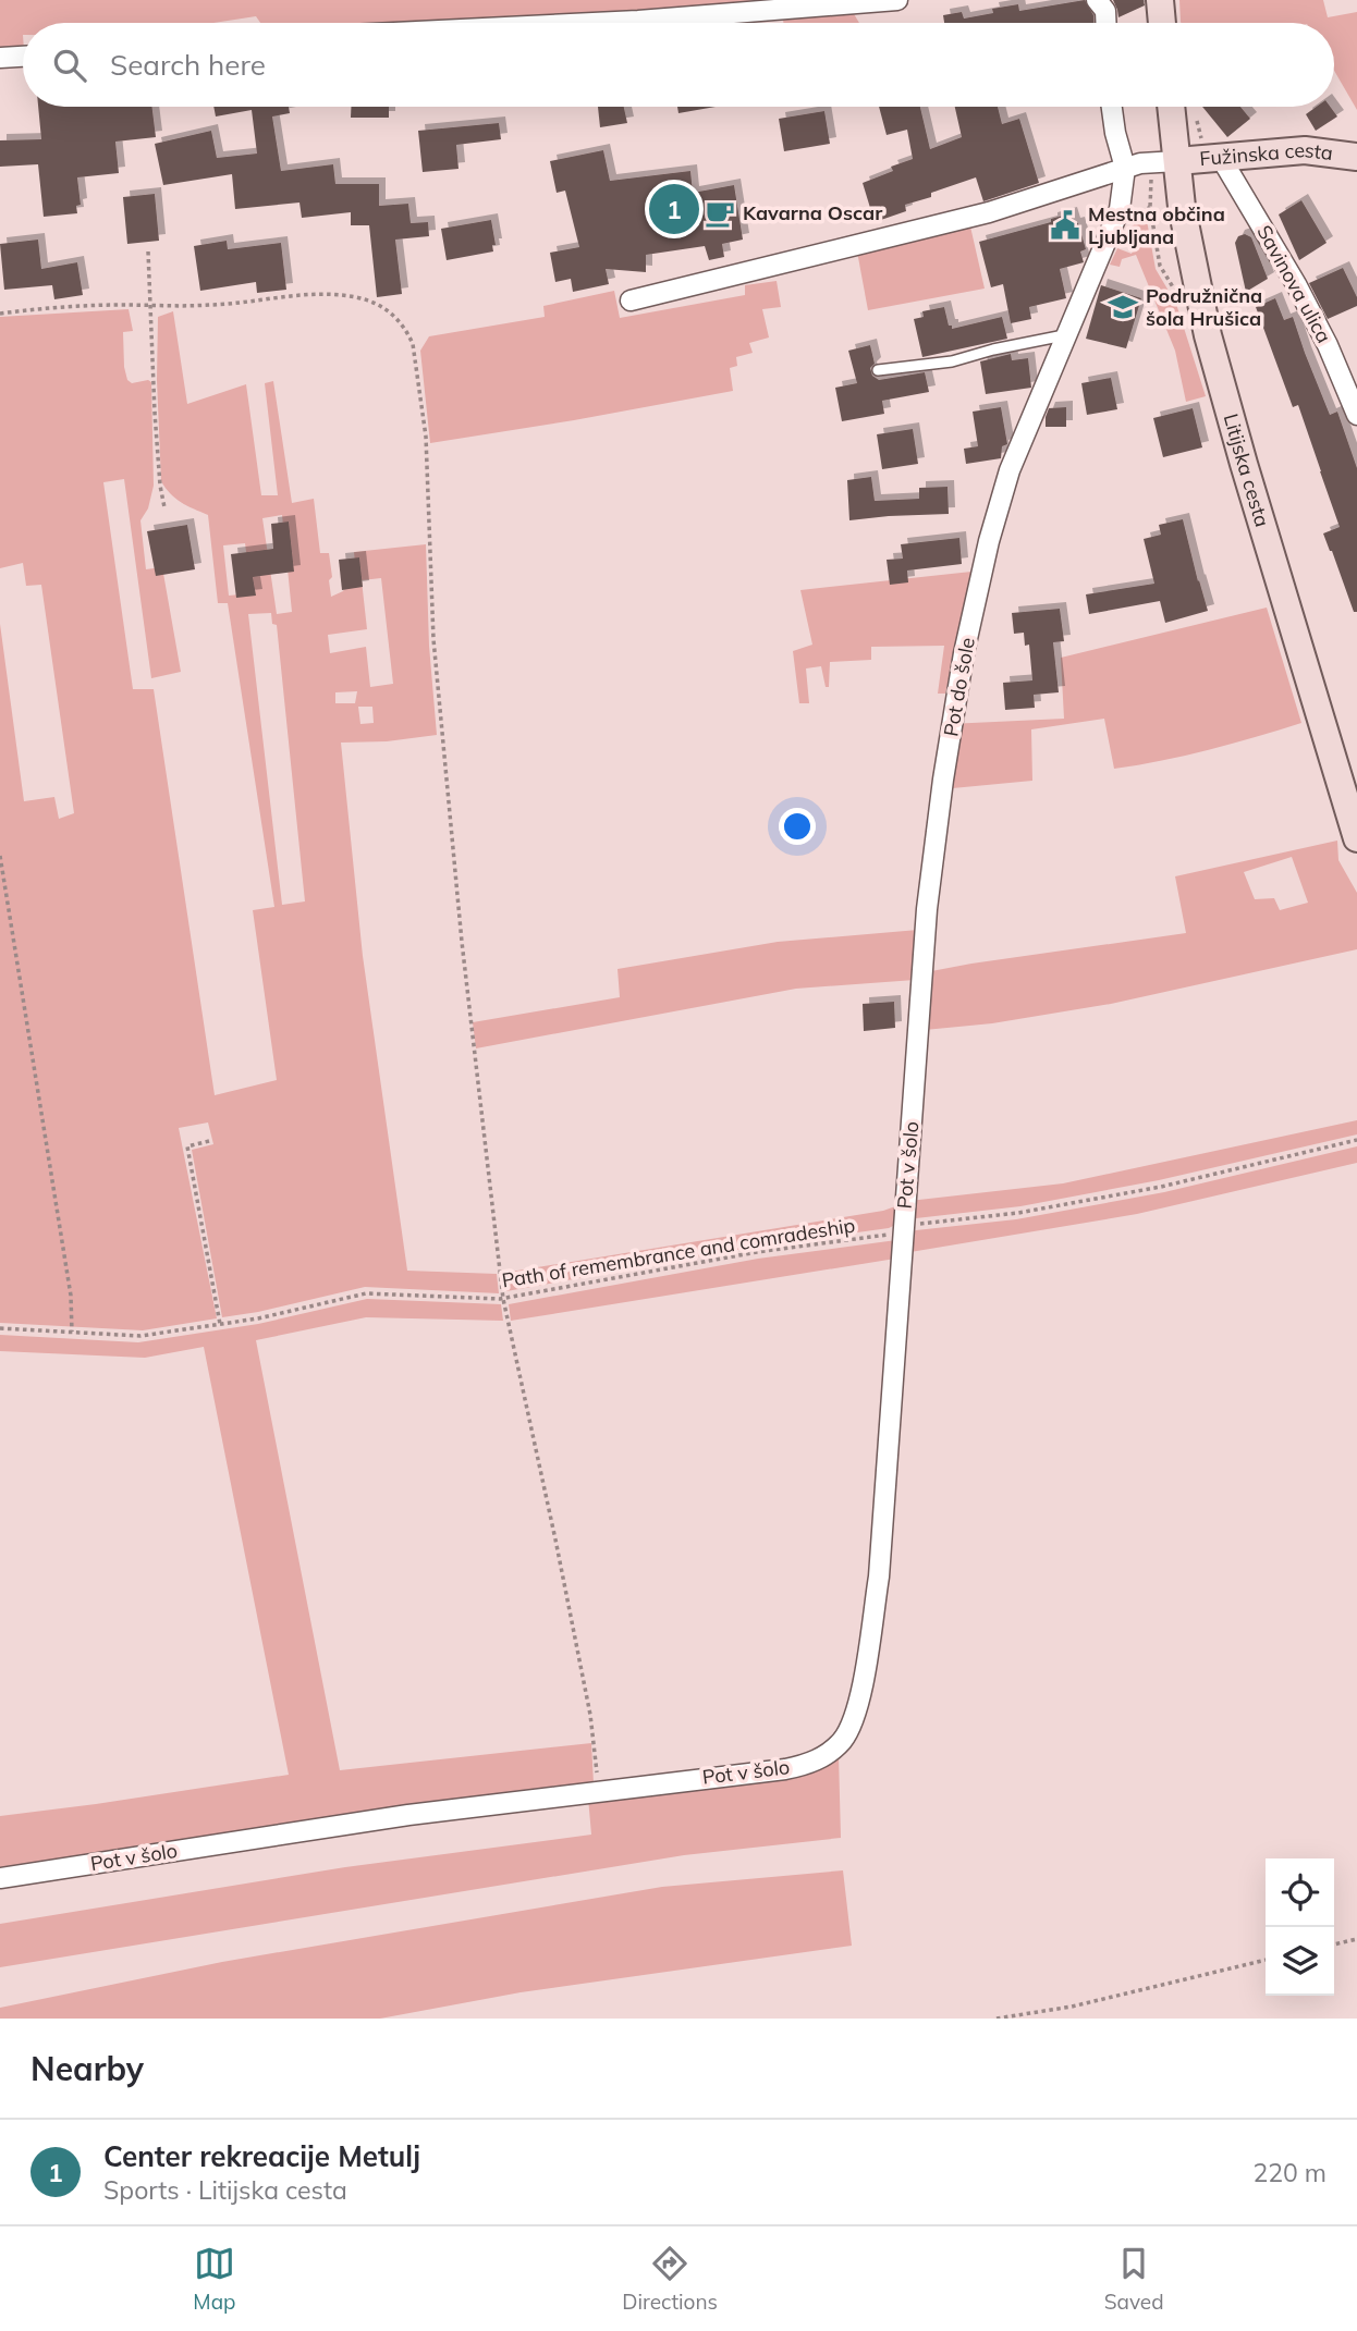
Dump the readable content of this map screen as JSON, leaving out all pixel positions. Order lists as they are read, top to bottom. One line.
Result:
{"streets":{"main road":["Fužinska cesta","Litijska cesta"],"street":["Savinova ulica","Pot do šole","Pot v šolo"],"path":["Path of remembrance and comradeship"]},"crossings":[["Fužinska cesta","Savinova ulica"],["Fužinska cesta","Litijska cesta"],["Pot do šole","Pot v šolo"],["Pot v šolo","Path of remembrance and comradeship"]],"places":{"cafe":["Kavarna Oscar"],"public building":["Mestna občina Ljubljana"],"school or university":["Podružnična šola Hrušica"]},"page":{"search":"Search here","pins":"1","heading":"Nearby","list":[{"mark":"1","name":"Center rekreacije Metulj","note":"Sports · Litijska cesta","value":"220 m"}],"nav":["Map","Directions","Saved"]}}
